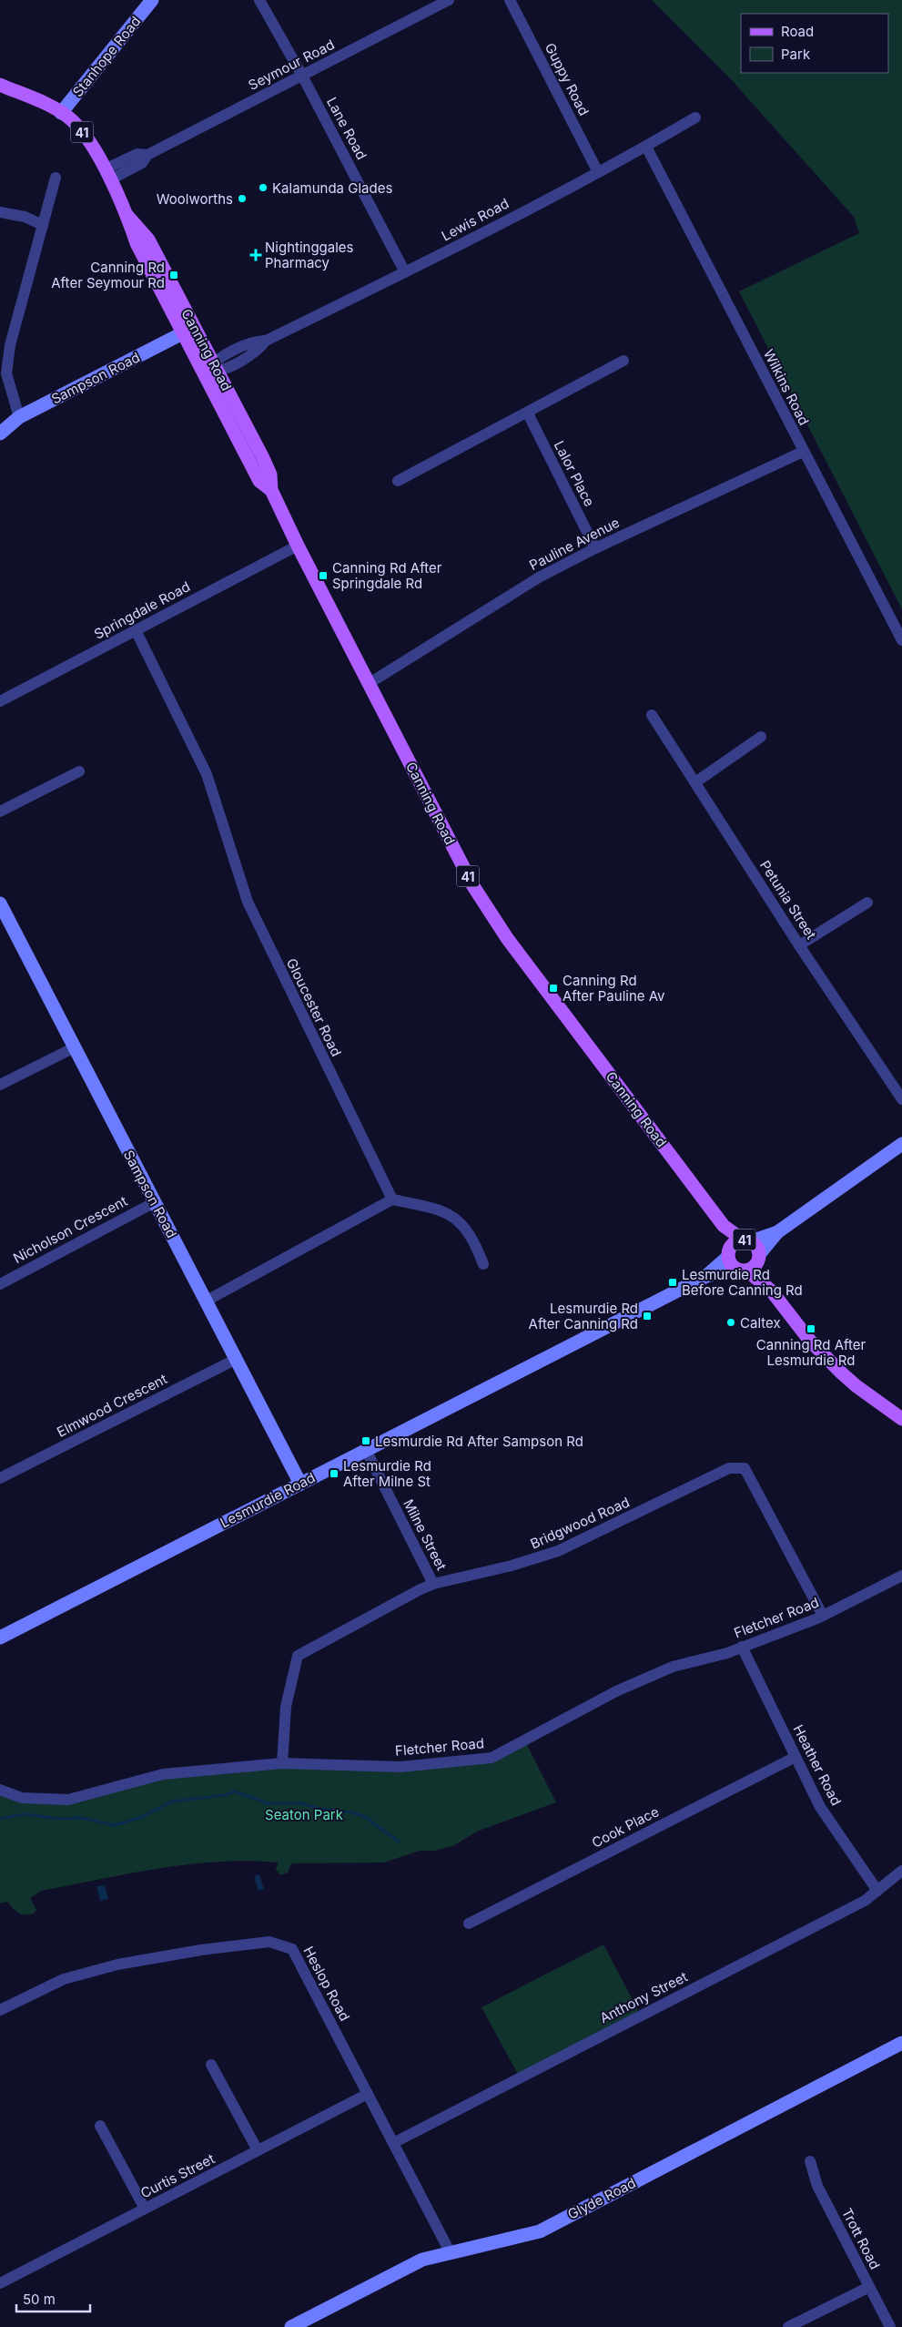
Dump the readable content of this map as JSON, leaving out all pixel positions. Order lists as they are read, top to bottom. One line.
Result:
{"streets":{"main road":["41","Canning Road"],"street":["Stanhope Road","Seymour Road","Guppy Road","Lane Road","Lewis Road","Sampson Road","Wilkins Road","Lalor Place","Pauline Avenue","Springdale Road","Petunia Street","Gloucester Road","Nicholson Crescent","Elmwood Crescent","Lesmurdie Road","Bridgwood Road","Milne Street","Fletcher Road","Heather Road","Cook Place","Heslop Road","Anthony Street","Curtis Street","Glyde Road","Trott Road"]},"crossings":[["Stanhope Road","Canning Road"],["Seymour Road","Lane Road"],["Seymour Road","Canning Road"],["Guppy Road","Lewis Road"],["Lane Road","Lewis Road"],["41","Canning Road"],["41","Lesmurdie Road"],["Lewis Road","Canning Road"],["Lewis Road","Wilkins Road"],["Canning Road","Sampson Road"],["Canning Road","Pauline Avenue"],["Canning Road","Springdale Road"],["Canning Road","Lesmurdie Road"],["Sampson Road","Nicholson Crescent"],["Sampson Road","Elmwood Crescent"],["Sampson Road","Lesmurdie Road"],["Wilkins Road","Pauline Avenue"],["Lalor Place","Pauline Avenue"],["Springdale Road","Gloucester Road"],["Lesmurdie Road","Milne Street"],["Bridgwood Road","Milne Street"],["Bridgwood Road","Fletcher Road"],["Fletcher Road","Heather Road"],["Heather Road","Cook Place"],["Heather Road","Anthony Street"],["Heslop Road","Anthony Street"],["Heslop Road","Curtis Street"],["Heslop Road","Glyde Road"]],"parks":["Seaton Park"],"places":{"other":["Kalamunda Glades","Woolworths","Caltex"],"health":["Nightinggales Pharmacy"],"transit":["Canning Rd After Seymour Rd","Canning Rd After Springdale Rd","Canning Rd After Pauline Av","Lesmurdie Rd Before Canning Rd","Lesmurdie Rd After Canning Rd","Canning Rd After Lesmurdie Rd","Lesmurdie Rd After Sampson Rd","Lesmurdie Rd After Milne St"]},"legend":["Road","Park"],"scale_bar":"50 m"}
